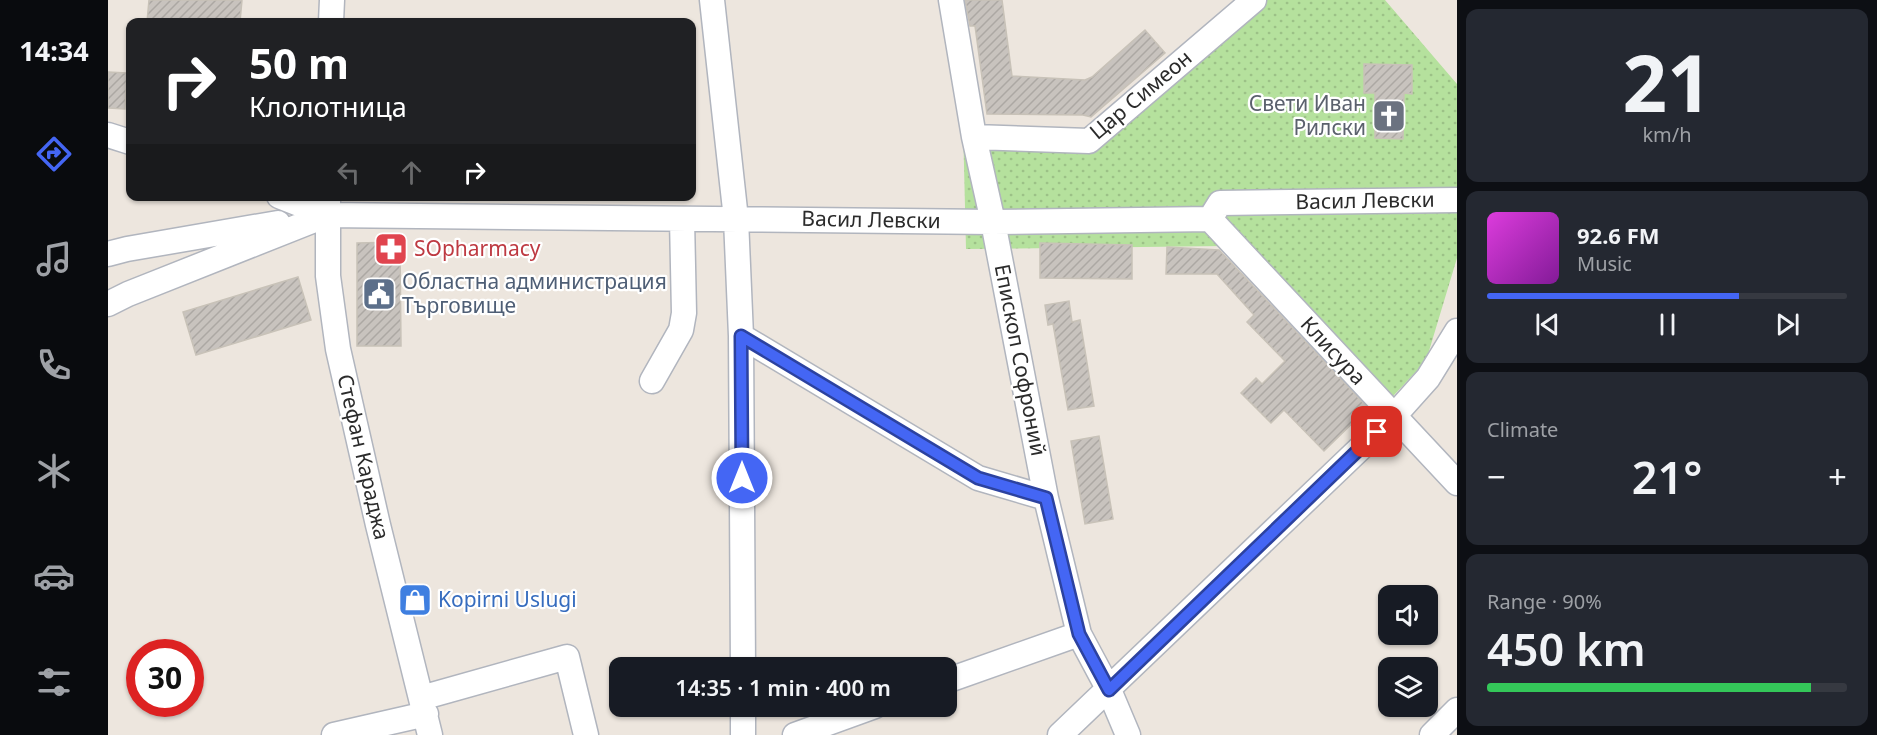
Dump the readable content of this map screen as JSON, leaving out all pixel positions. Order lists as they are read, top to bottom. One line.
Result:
{"streets":{"street":["Цар Симеон","Васил Левски","Клисура","Епископ Софроний","Стефан Караджа"]},"crossings":[["Цар Симеон","Епископ Софроний"],["Васил Левски","Клисура"],["Васил Левски","Епископ Софроний"],["Васил Левски","Стефан Караджа"]],"places":{"church":["Свети Иван Рилски"],"pharmacy":["SOpharmacy"],"public building":["Областна администрация Търговище"],"shop":["Kopirni Uslugi"]},"page":{"tabs":"14:34","tile":[["21","km/h"],"Climate",["Range · 90%","450 km"]],"turn":["50 m","Клолотница"],"song":["92.6 FM","Music"],"heat":["−","21°","+"],"limit":"30","trip":"14:35 · 1 min · 400 m"}}
